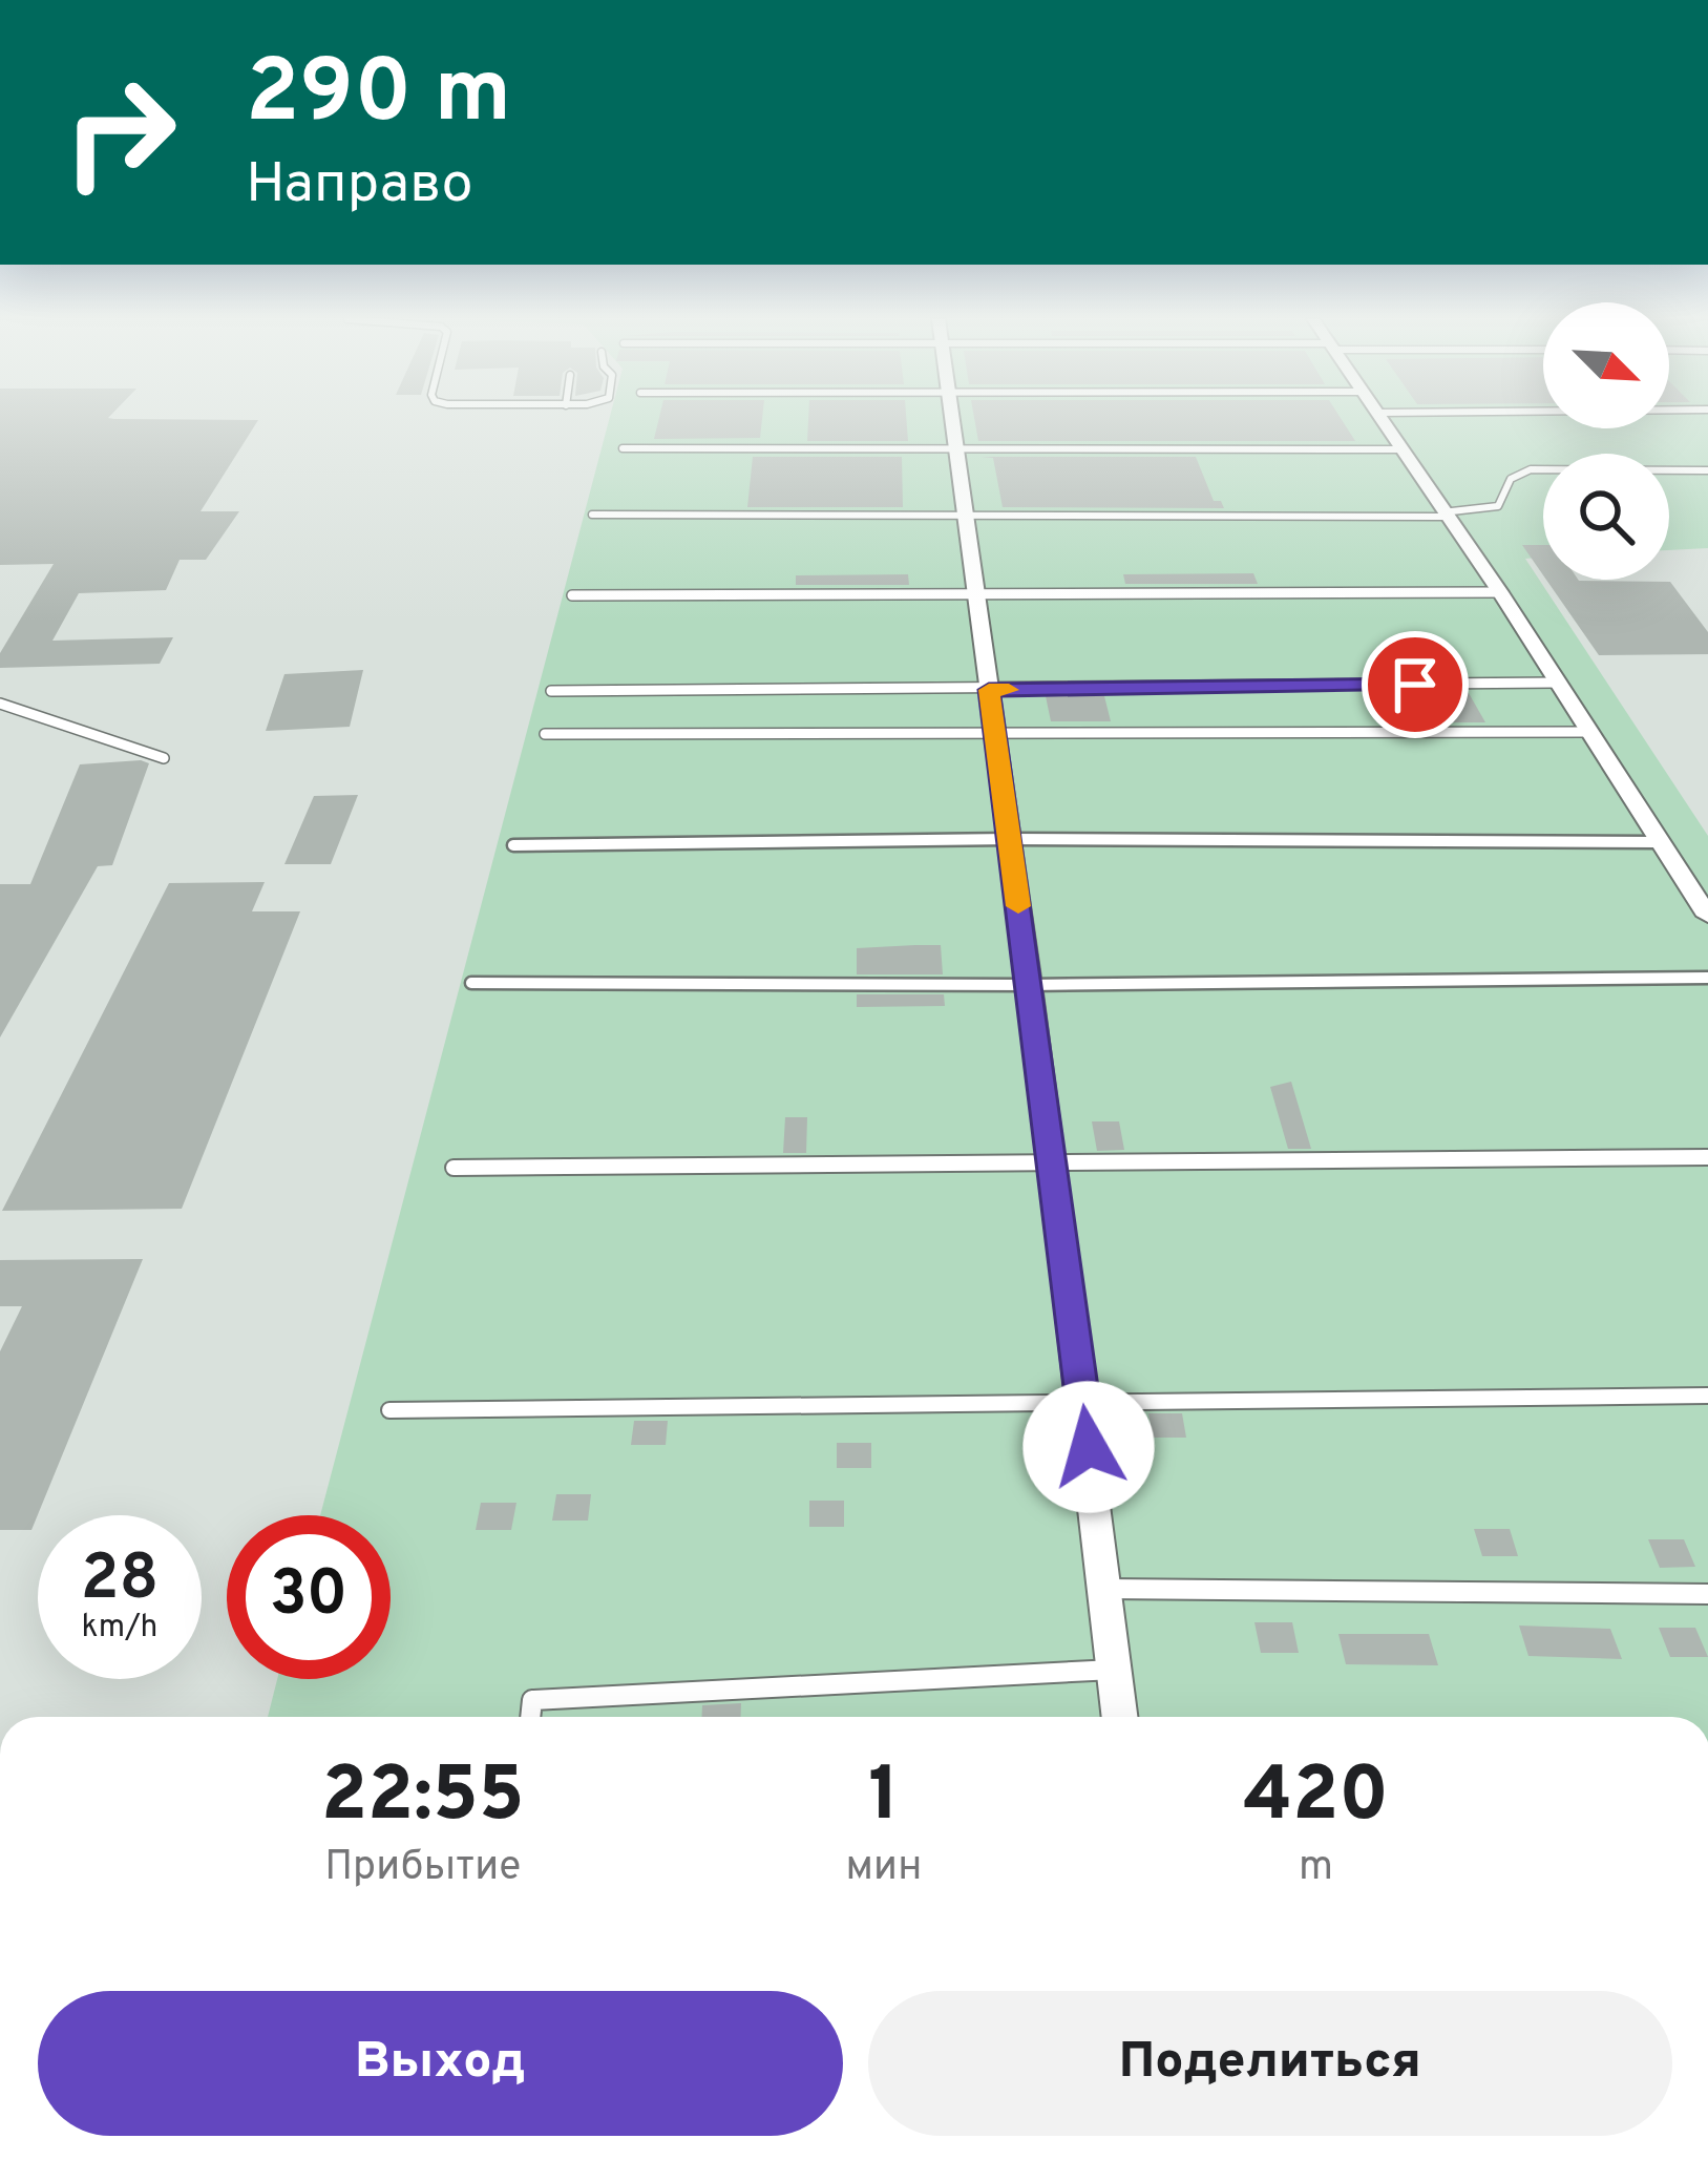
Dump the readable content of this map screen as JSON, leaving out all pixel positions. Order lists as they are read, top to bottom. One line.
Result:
{"north":"bottom right","page":{"turn":["290 m","Направо"],"speed":"28 km/h","limit":"30","eta":["22:55","Прибытие","1","мин","420","m"],"buttons":["Выход","Поделиться"]}}
